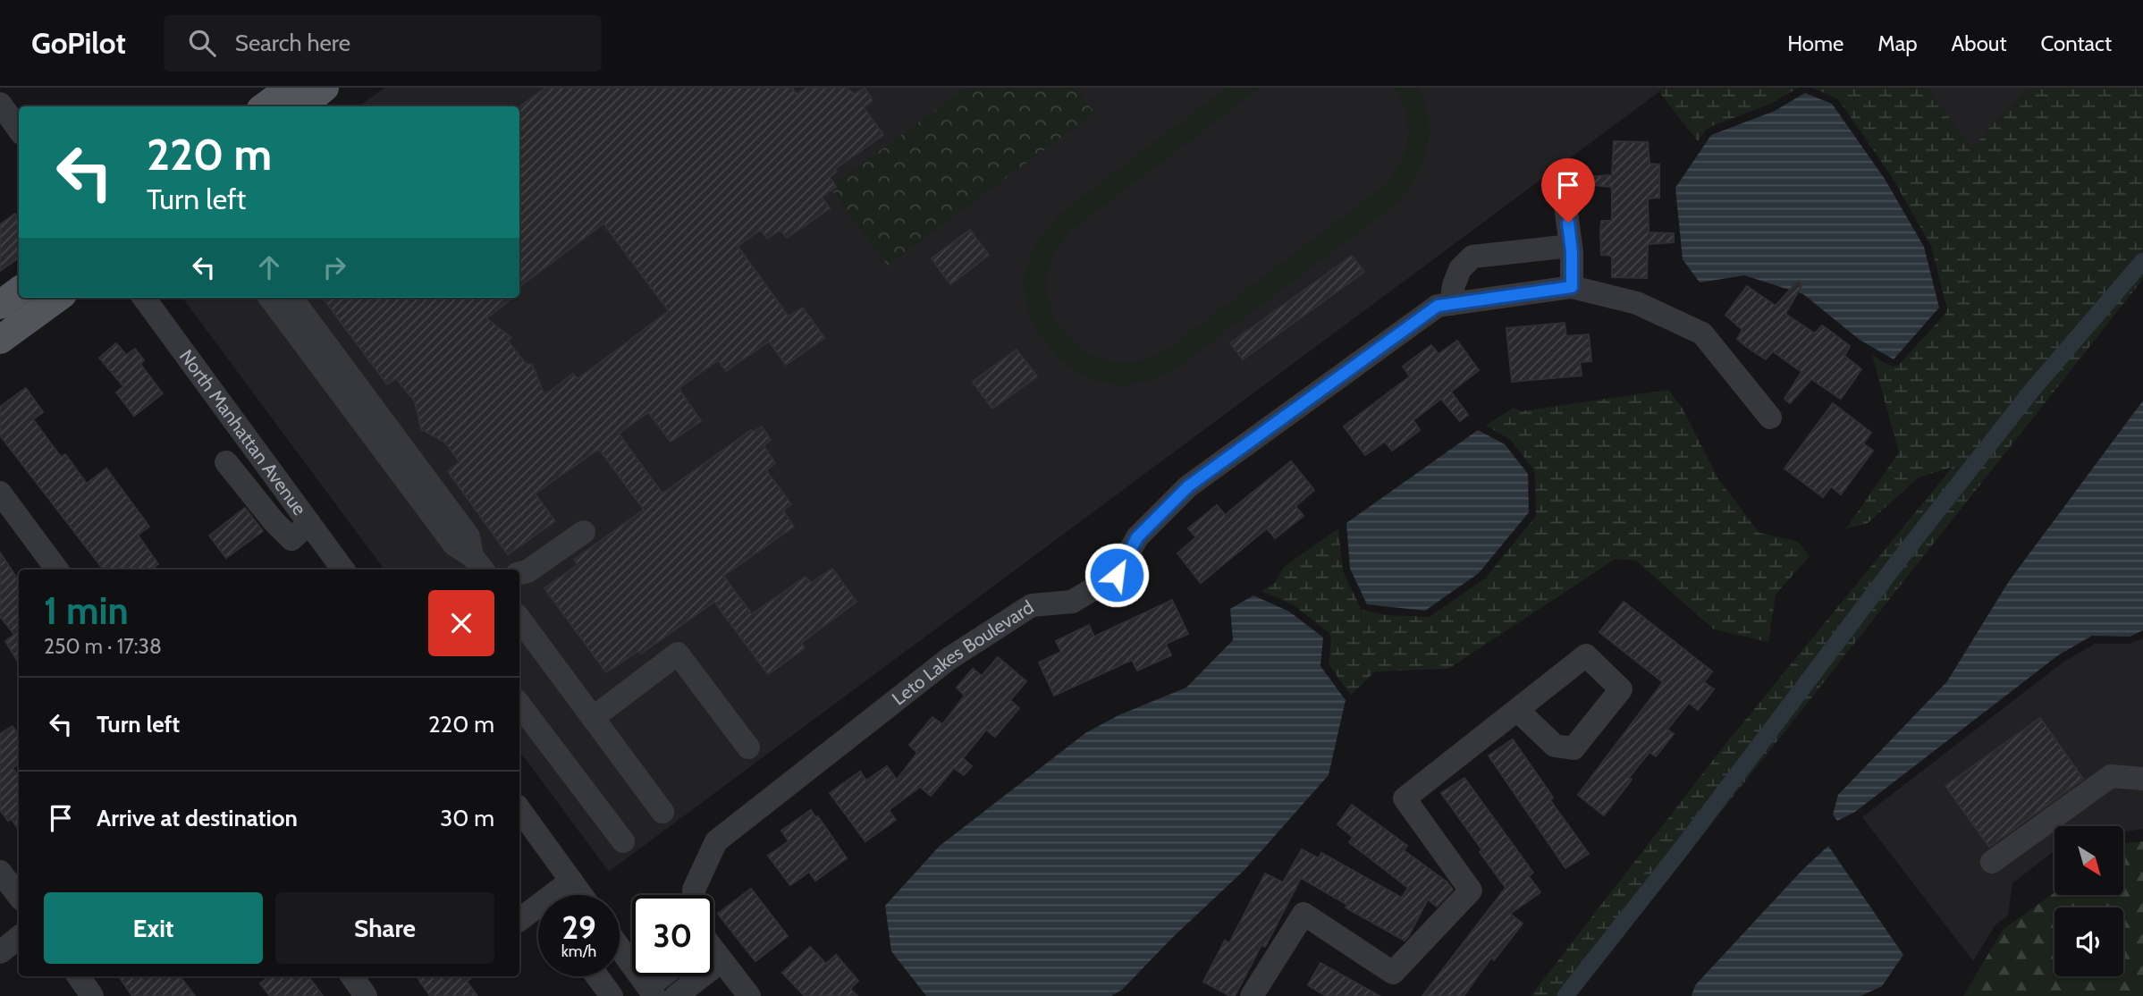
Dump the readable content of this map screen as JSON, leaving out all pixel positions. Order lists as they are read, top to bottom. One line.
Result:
{"streets":{"street":["North Manhattan Avenue","Leto Lakes Boulevard"]},"north":"bottom right","page":{"header":"GoPilot","search":"Search here","nav":["Home","Map","About","Contact"],"turn":["220 m","Turn left"],"heading":["1 min","250 m · 17:38"],"list":[{"name":"Turn left","value":"220 m"},{"name":"Arrive at destination","value":"30 m"}],"buttons":["Exit","Share"],"speed":"29 km/h","limit":"30"}}
